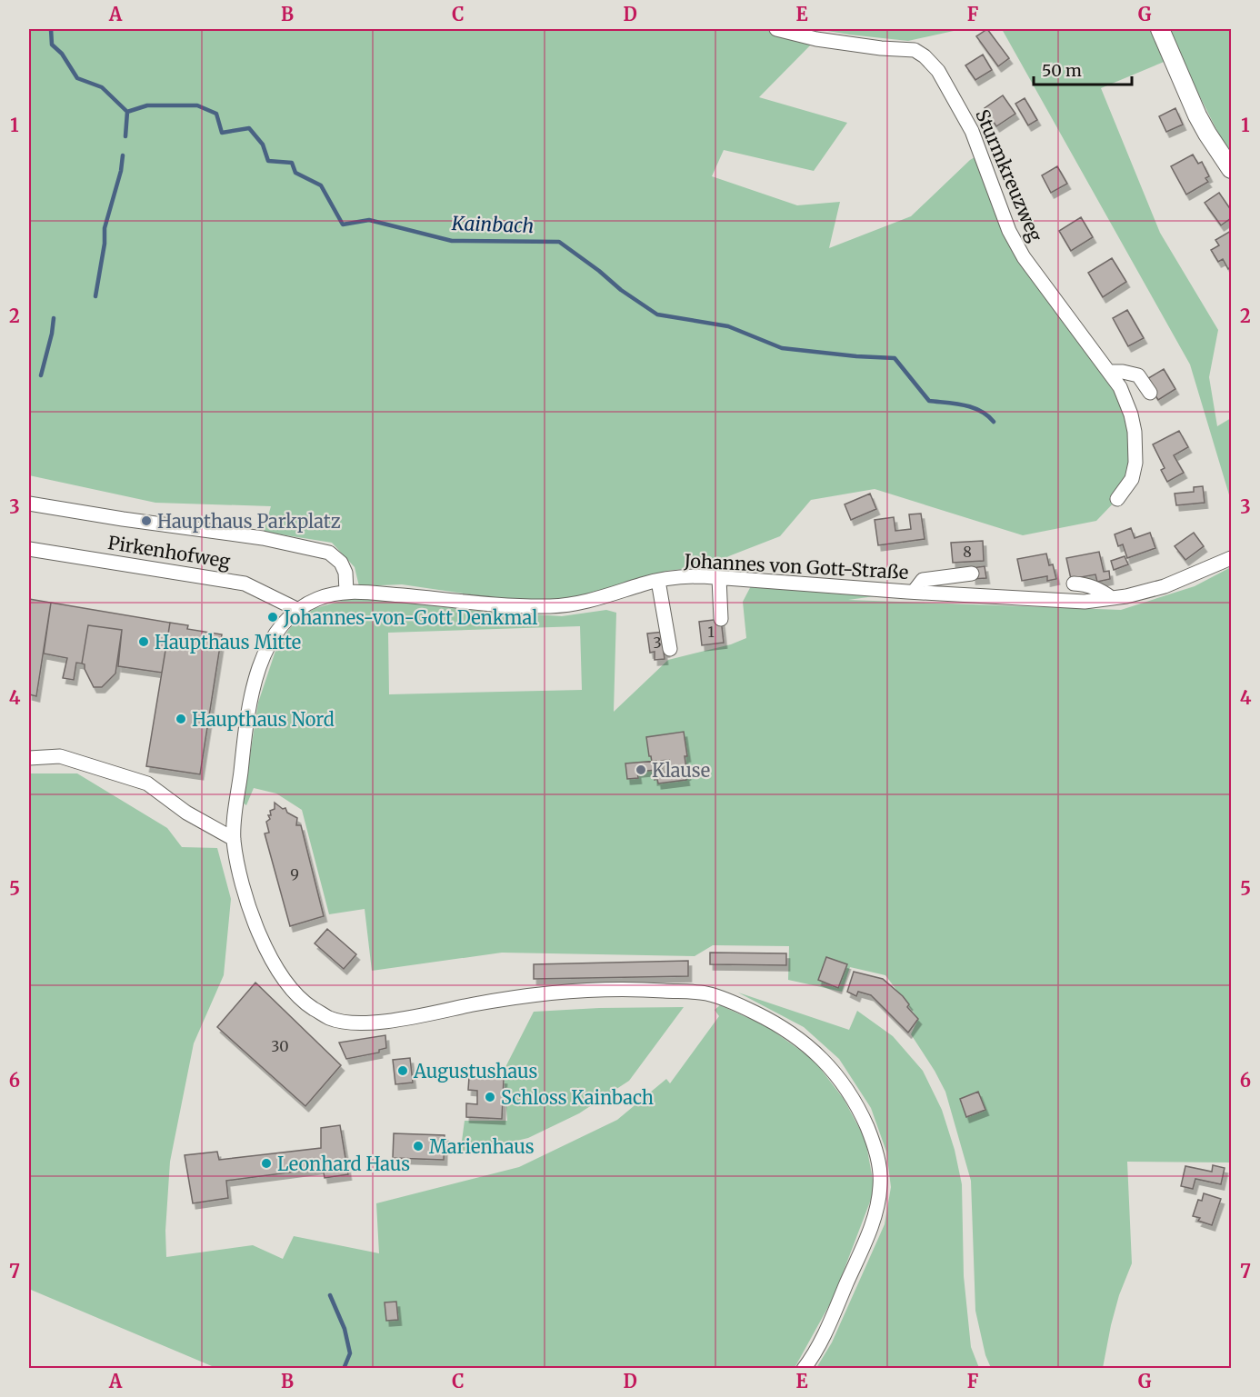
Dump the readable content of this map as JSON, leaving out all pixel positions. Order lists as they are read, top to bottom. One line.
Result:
{"streets":{"street":["Sturmkreuzweg","Pirkenhofweg","Johannes von Gott-Straße"]},"crossings":[["Pirkenhofweg","Johannes von Gott-Straße"]],"water":["Kainbach"],"places":["Haupthaus Parkplatz","Johannes-von-Gott Denkmal","Haupthaus Mitte","Haupthaus Nord","Klause","Augustushaus","Schloss Kainbach","Marienhaus","Leonhard Haus"],"house_numbers":["8","1","3","9","30"],"scale_bar":"50 m","grid":{"columns":["A","B","C","D","E","F","G"],"rows":["1","2","3","4","5","6","7"]}}
